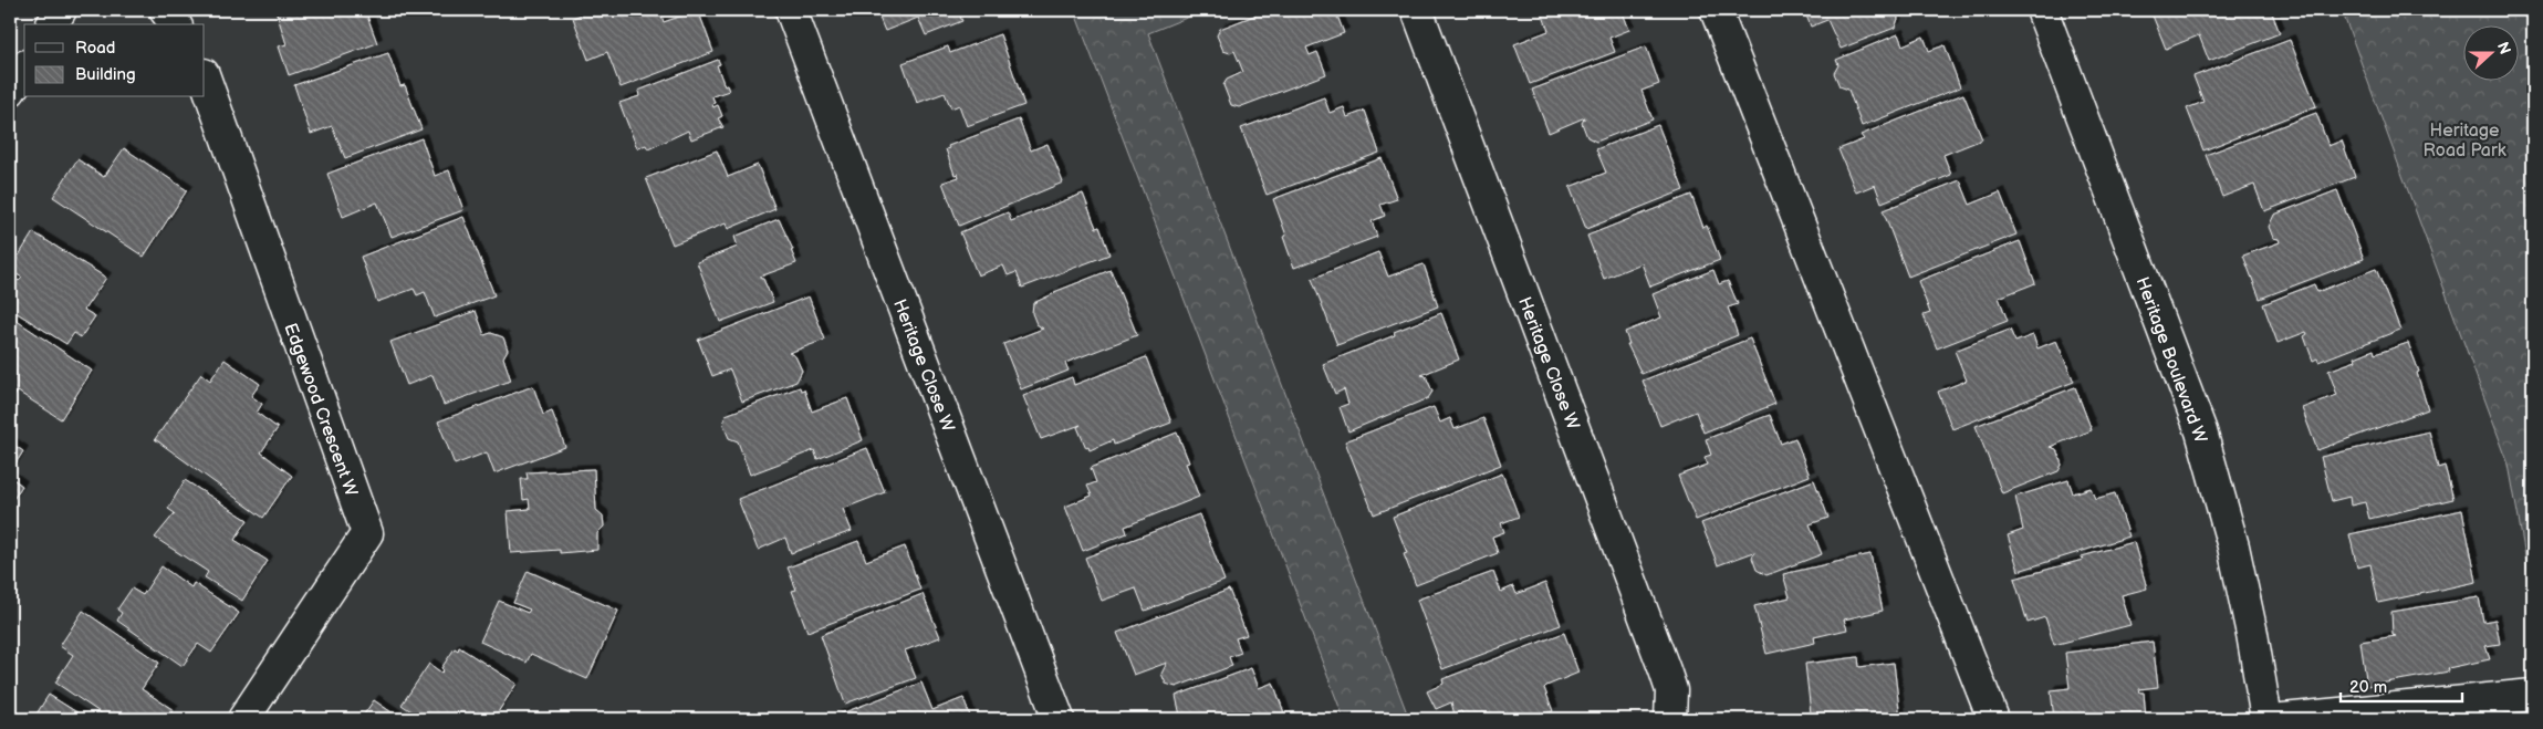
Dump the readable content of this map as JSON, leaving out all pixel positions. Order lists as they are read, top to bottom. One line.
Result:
{"streets":{"street":["Heritage Boulevard W","Heritage Close W","Edgewood Crescent W"]},"parks":["Heritage Road Park"],"legend":["Road","Building"],"scale_bar":"20 m","north":"right"}
